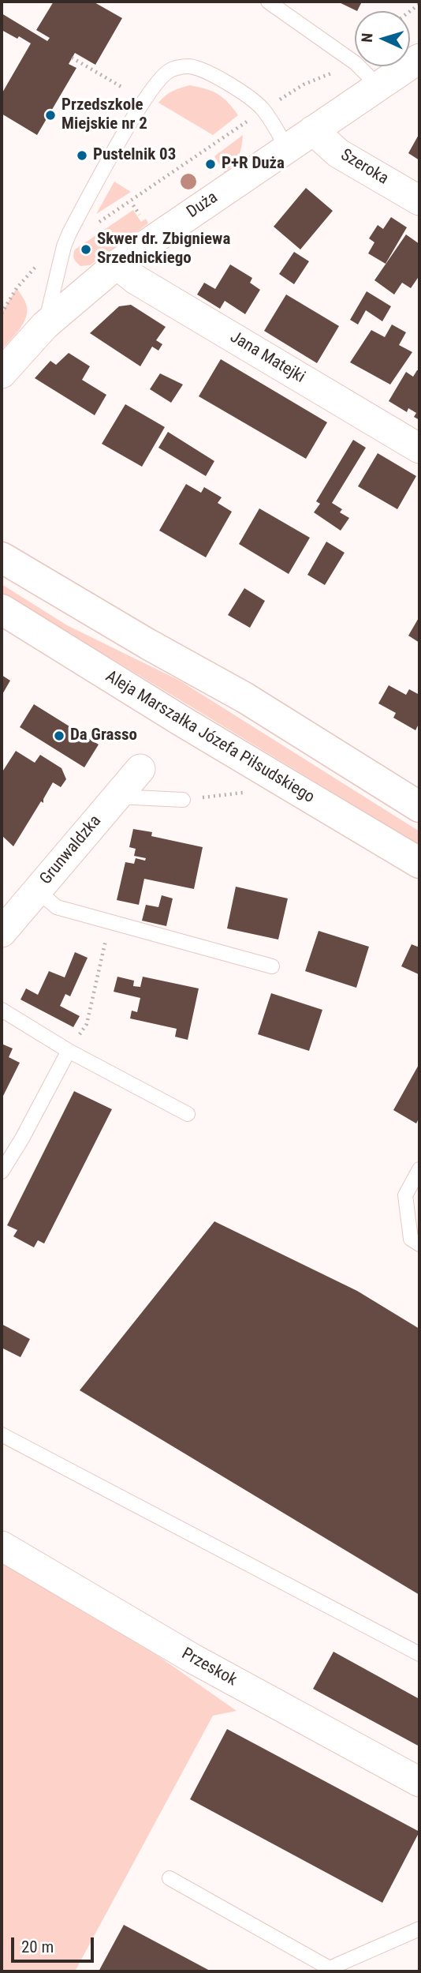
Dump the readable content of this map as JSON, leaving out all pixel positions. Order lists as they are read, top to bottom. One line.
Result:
{"streets":{"main road":["Aleja Marszałka Józefa Piłsudskiego"],"street":["Szeroka","Duża","Jana Matejki","Grunwaldzka","Przeskok"]},"crossings":[["Szeroka","Duża"],["Duża","Jana Matejki"]],"places":["Przedszkole Miejskie nr 2","Pustelnik 03","P+R Duża","Skwer dr. Zbigniewa Srzednickiego","Da Grasso"],"scale_bar":"20 m","north":"left"}
